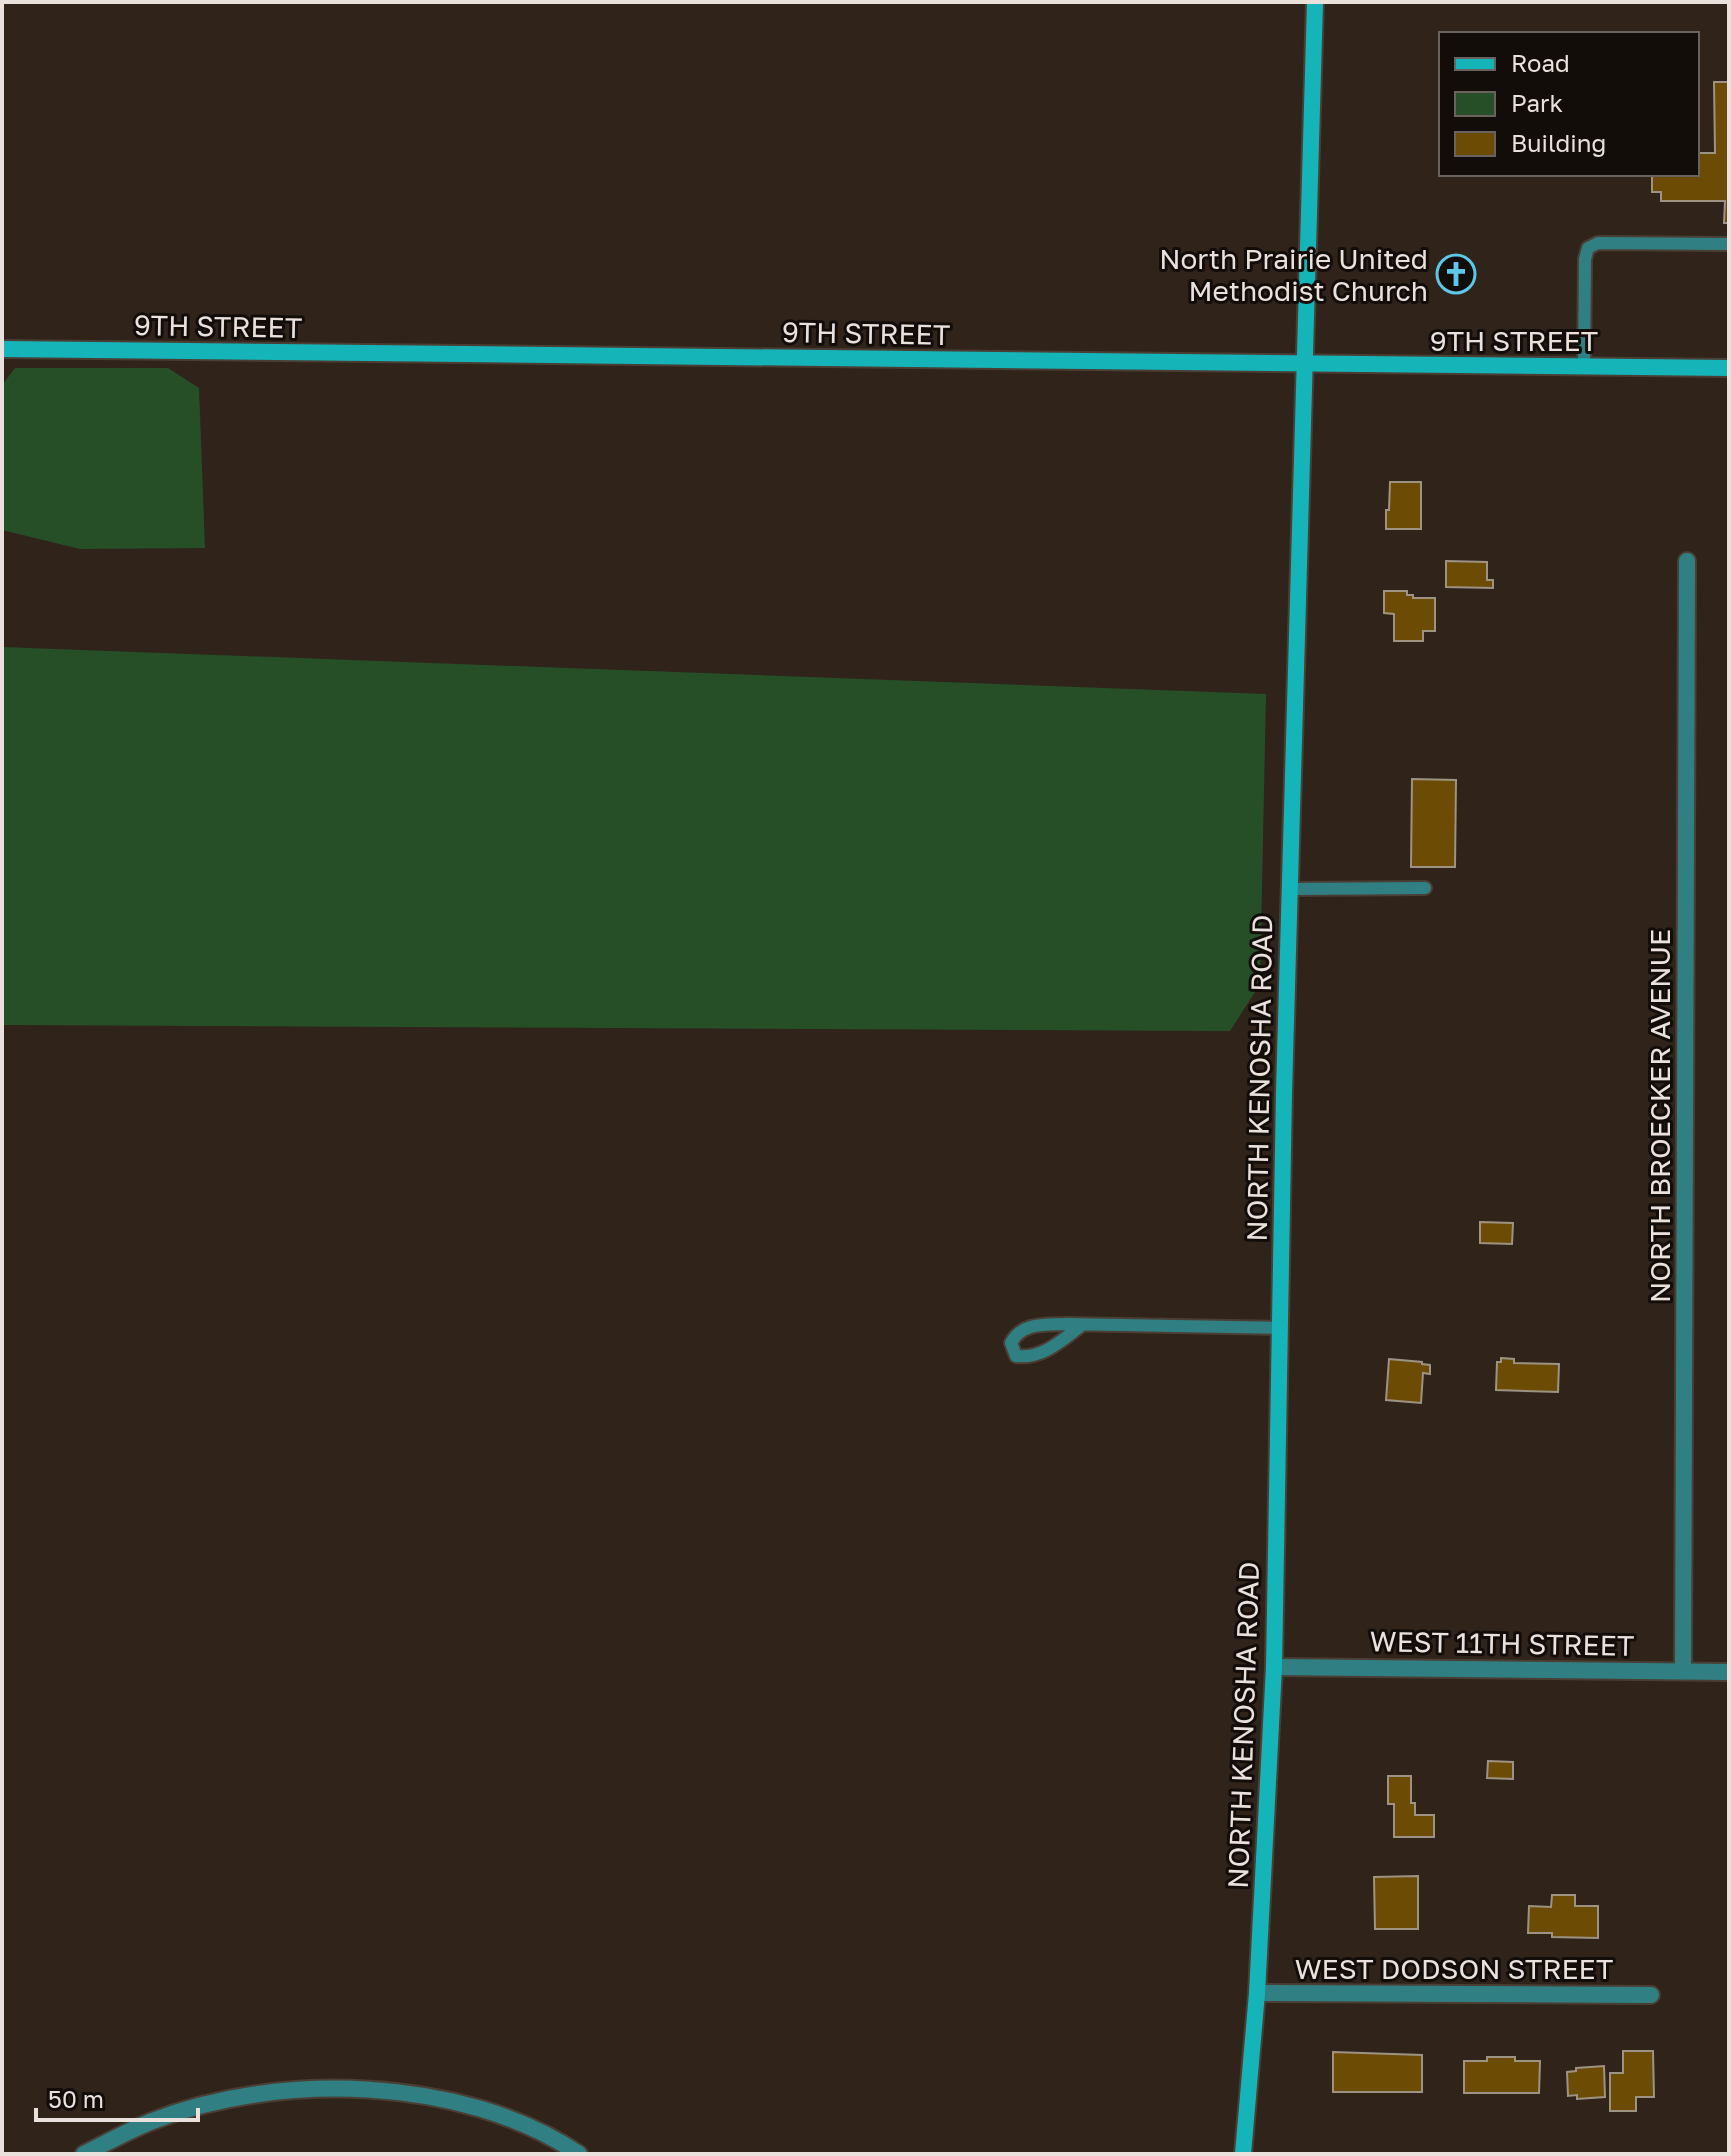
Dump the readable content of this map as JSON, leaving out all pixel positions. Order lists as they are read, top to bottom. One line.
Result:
{"streets":{"street":["9TH STREET","NORTH KENOSHA ROAD","NORTH BROECKER AVENUE","WEST 11TH STREET","WEST DODSON STREET"]},"crossings":[["9TH STREET","NORTH KENOSHA ROAD"],["NORTH KENOSHA ROAD","WEST 11TH STREET"],["NORTH KENOSHA ROAD","WEST DODSON STREET"],["NORTH BROECKER AVENUE","WEST 11TH STREET"]],"places":{"church":["North Prairie United Methodist Church"]},"legend":["Road","Park","Building"],"scale_bar":"50 m"}
